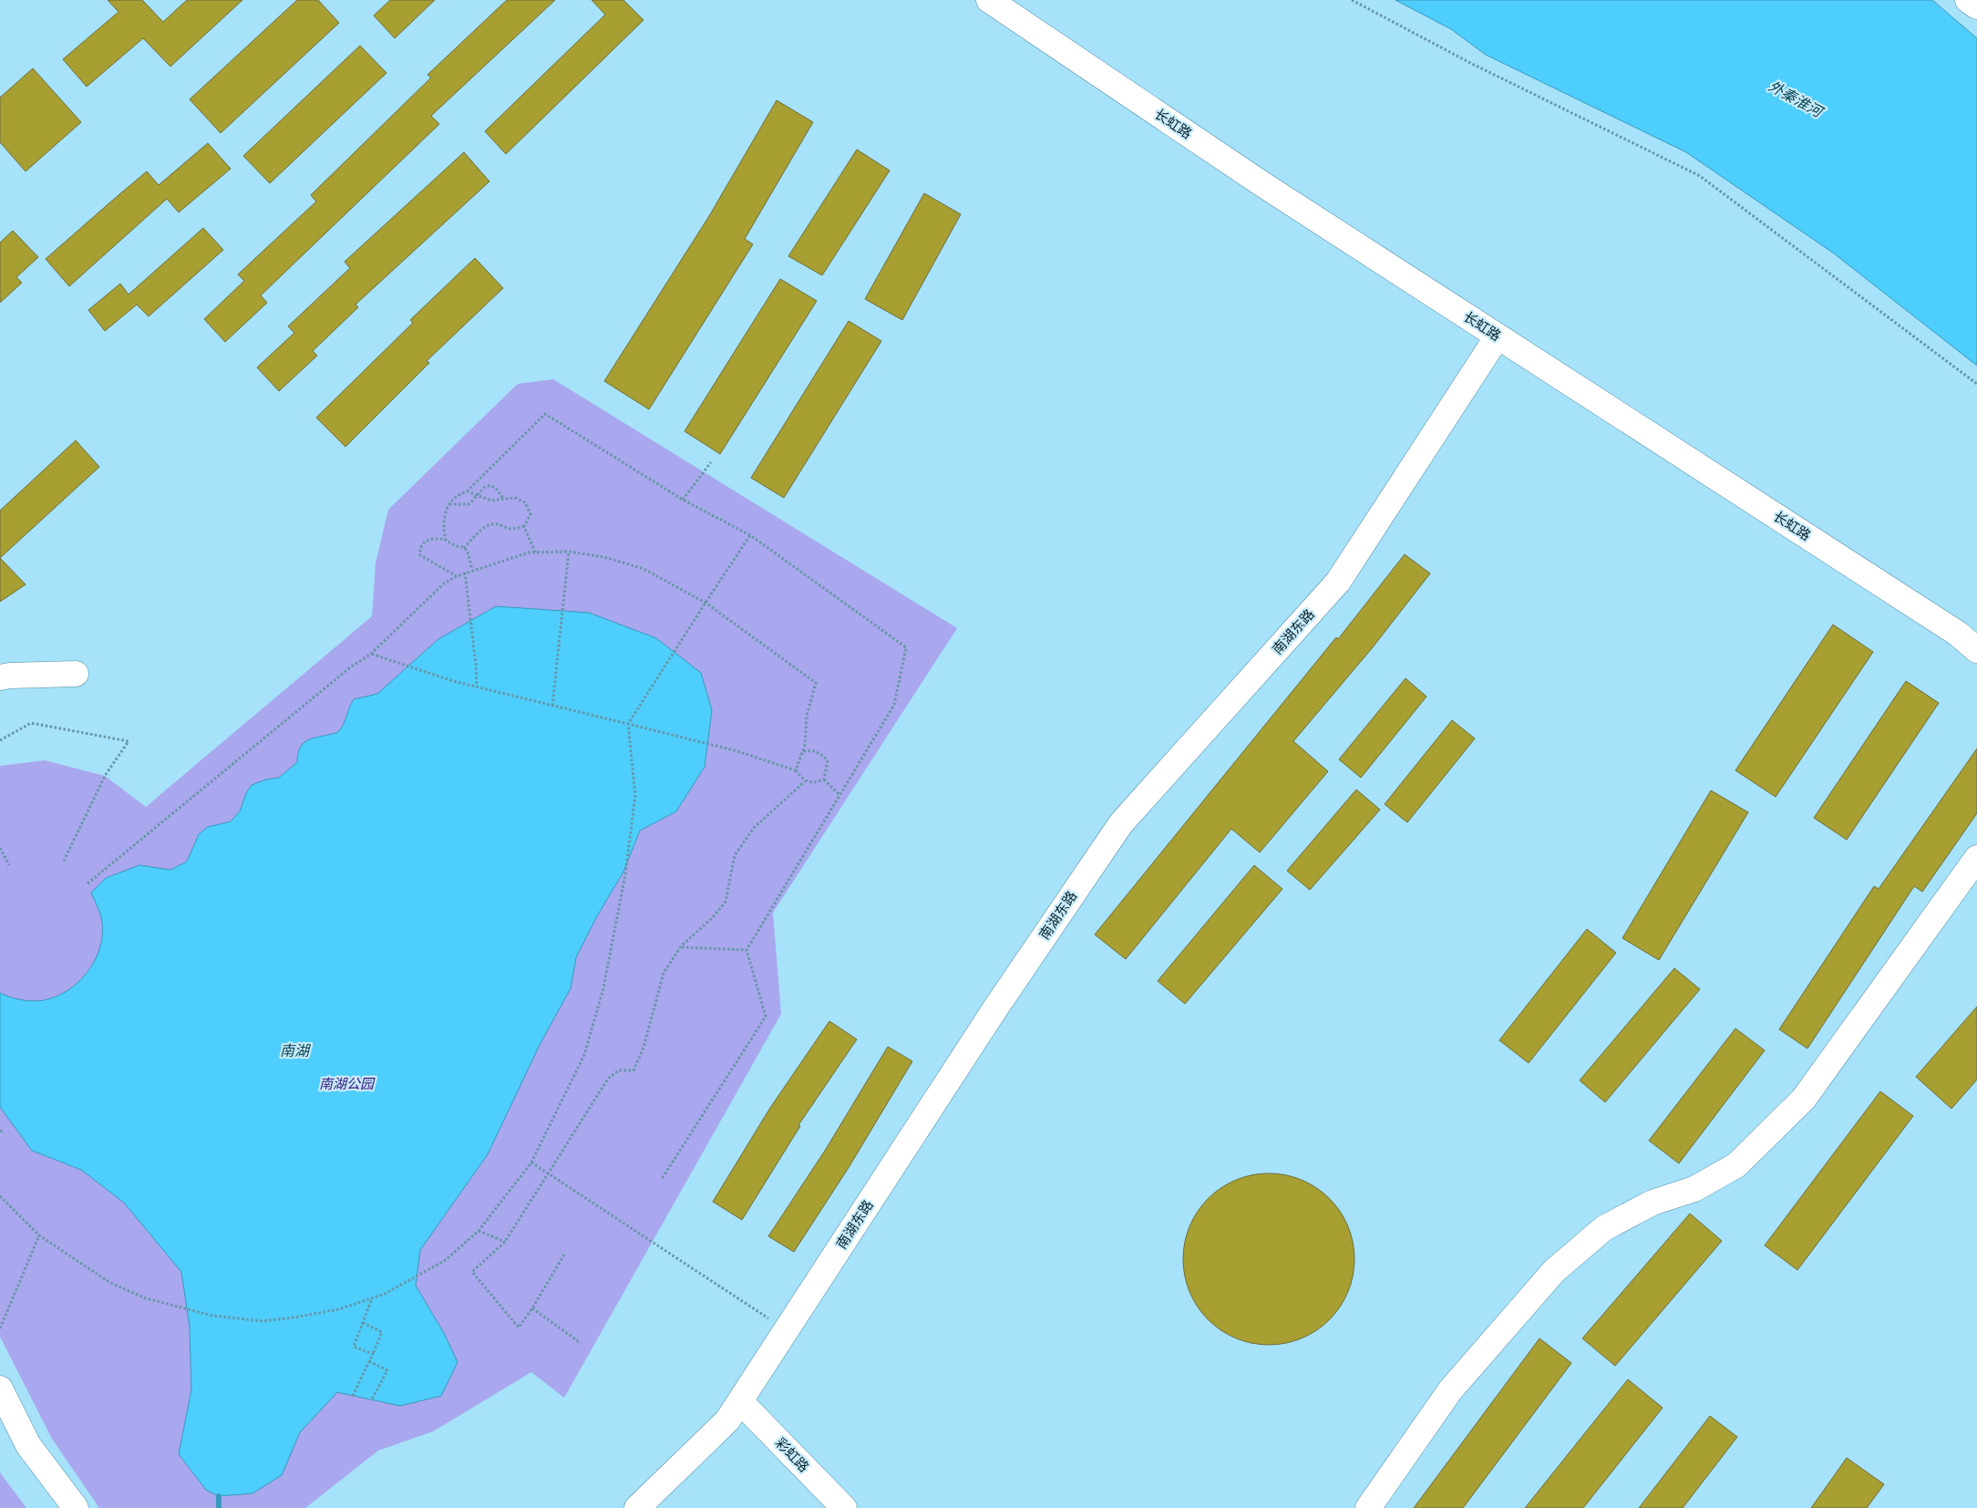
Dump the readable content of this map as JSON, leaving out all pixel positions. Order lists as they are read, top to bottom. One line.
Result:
{"streets":{"street":["长虹路","南湖东路","彩虹路"]},"crossings":[["长虹路","南湖东路"],["南湖东路","彩虹路"]],"water":["外秦淮河","南湖"],"parks":["南湖公园"]}
